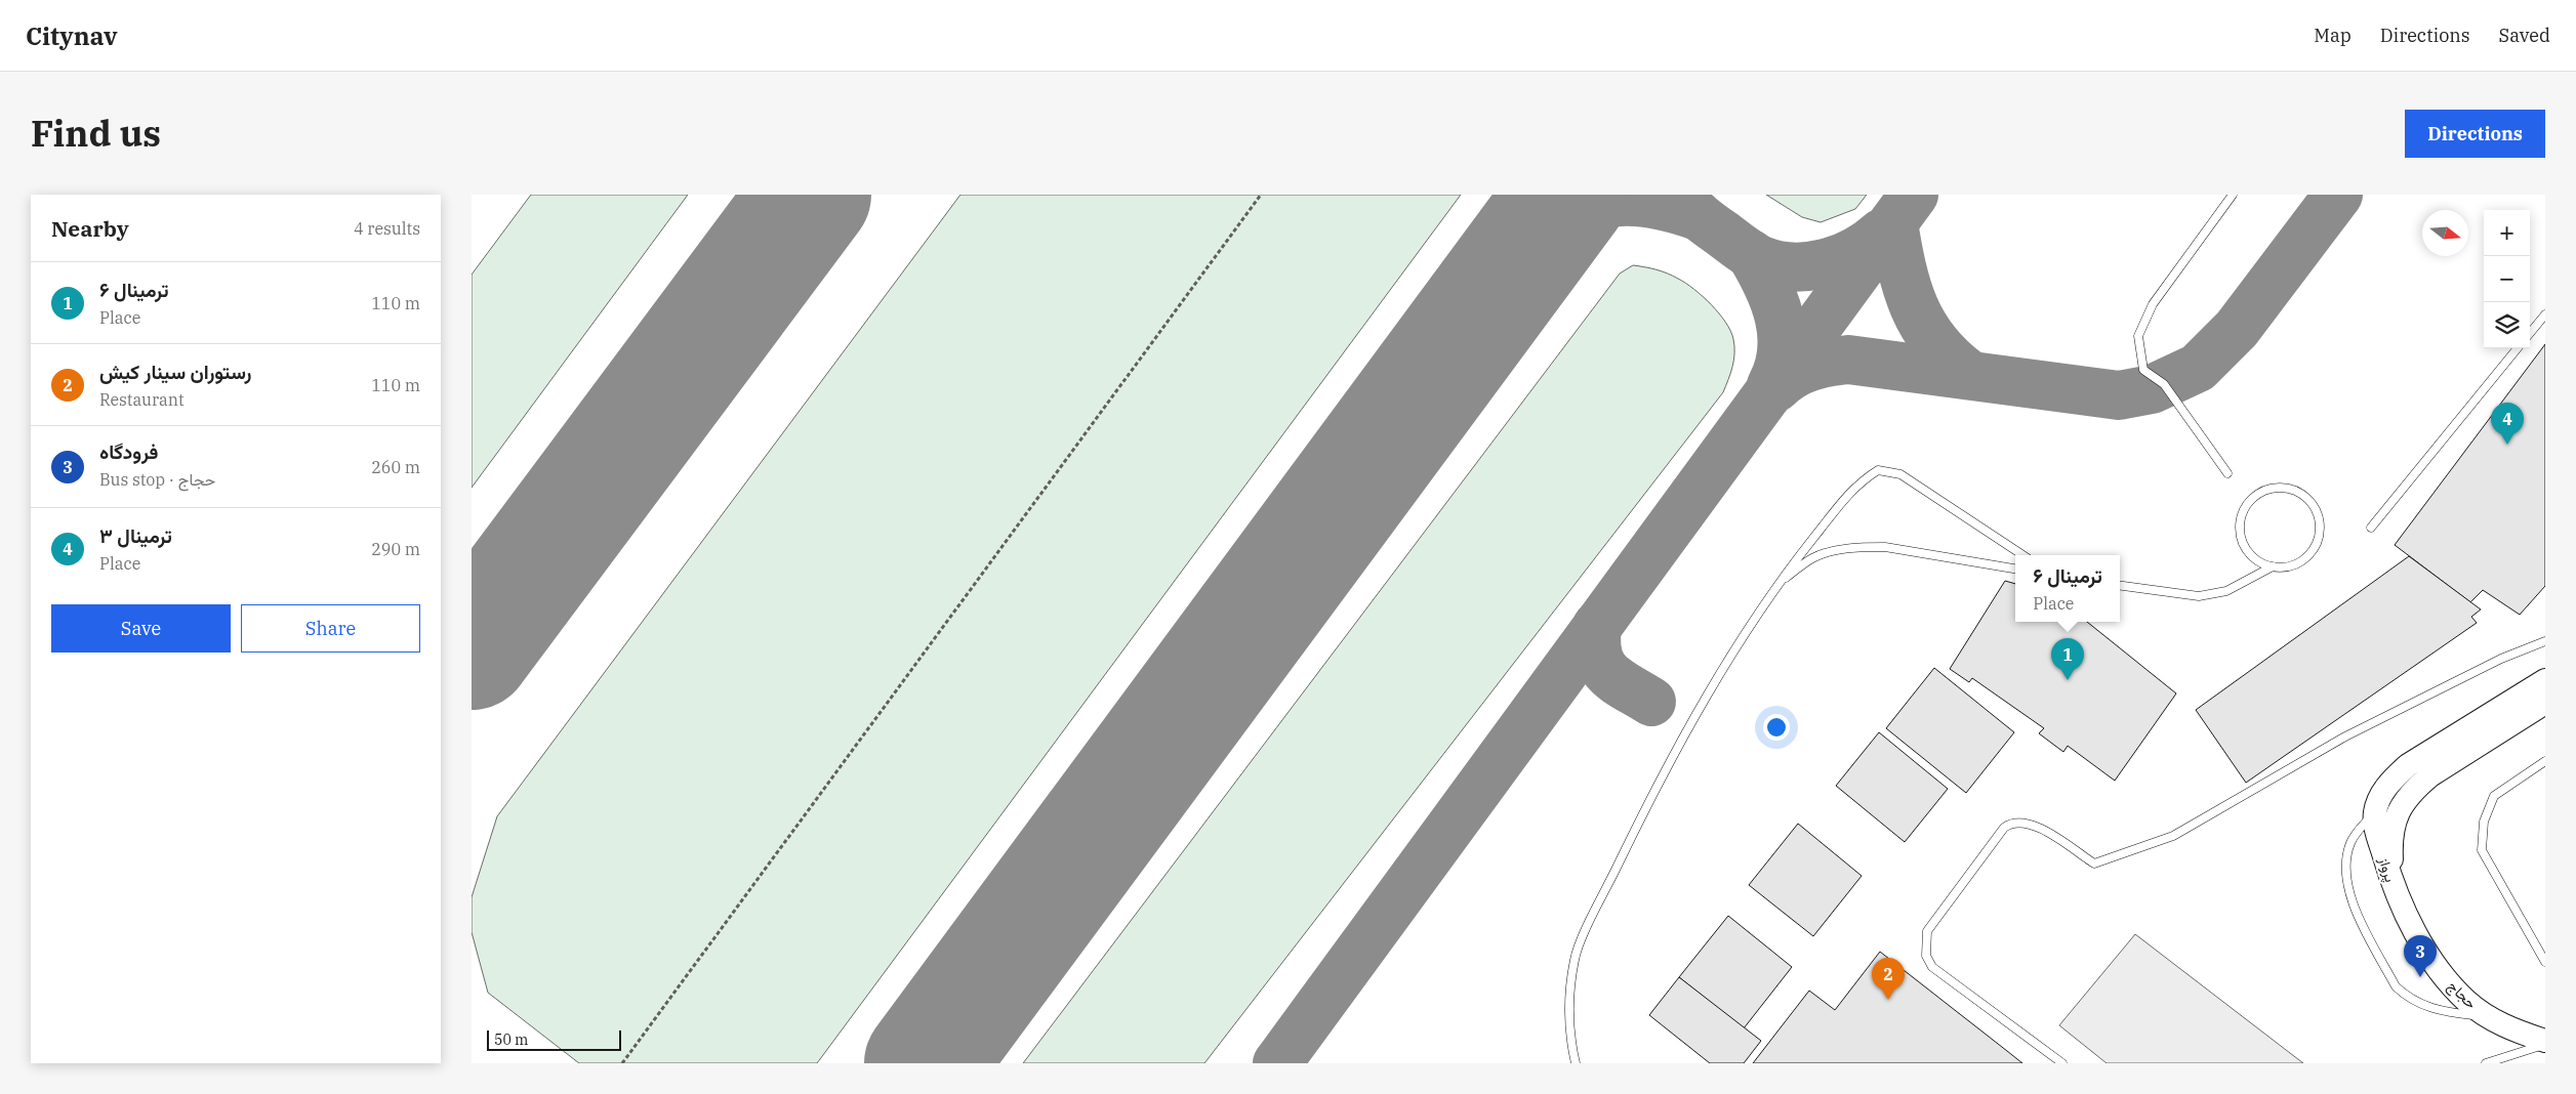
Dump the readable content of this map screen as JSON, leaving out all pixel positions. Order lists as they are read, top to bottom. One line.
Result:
{"streets":{"main road":["پرواز","حجاج"]},"crossings":[["پرواز","حجاج"]],"scale_bar":"50 m","north":"right","page":{"header":"Citynav","nav":["Map","Directions","Saved"],"title":"Find us","buttons":["Directions",["Save","Share"]],"heading":["Nearby","4 results"],"map_buttons":["+","−"],"list":[{"mark":"1","name":"ترمینال ۶","note":"Place","value":"110 m"},{"mark":"2","name":"رستوران سینار کیش","note":"Restaurant","value":"110 m"},{"mark":"3","name":"فرودگاه","note":"Bus stop · حجاج","value":"260 m"},{"mark":"4","name":"ترمینال ۳","note":"Place","value":"290 m"}],"pins":["4","1","3","2"],"popup":["ترمینال ۶","Place"],"scale":"50 m"}}
